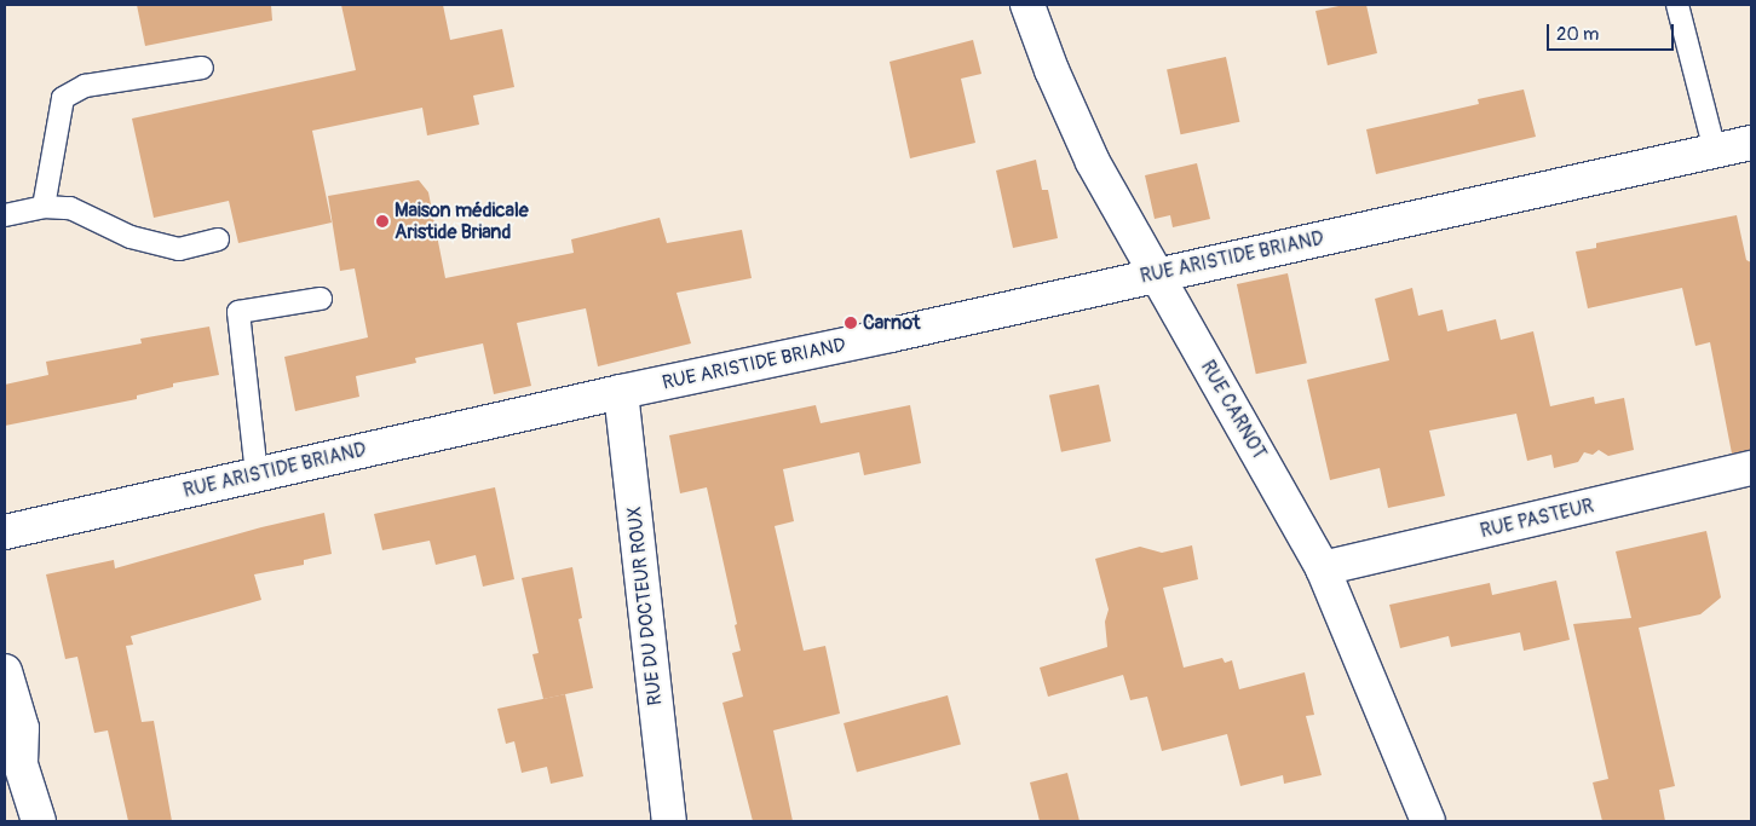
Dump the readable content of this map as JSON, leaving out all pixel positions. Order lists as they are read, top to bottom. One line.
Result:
{"streets":{"street":["RUE ARISTIDE BRIAND","RUE CARNOT","RUE PASTEUR","RUE DU DOCTEUR ROUX"]},"crossings":[["RUE ARISTIDE BRIAND","RUE CARNOT"],["RUE ARISTIDE BRIAND","RUE DU DOCTEUR ROUX"],["RUE CARNOT","RUE PASTEUR"]],"places":["Maison médicale Aristide Briand","Carnot"],"scale_bar":"20 m"}
